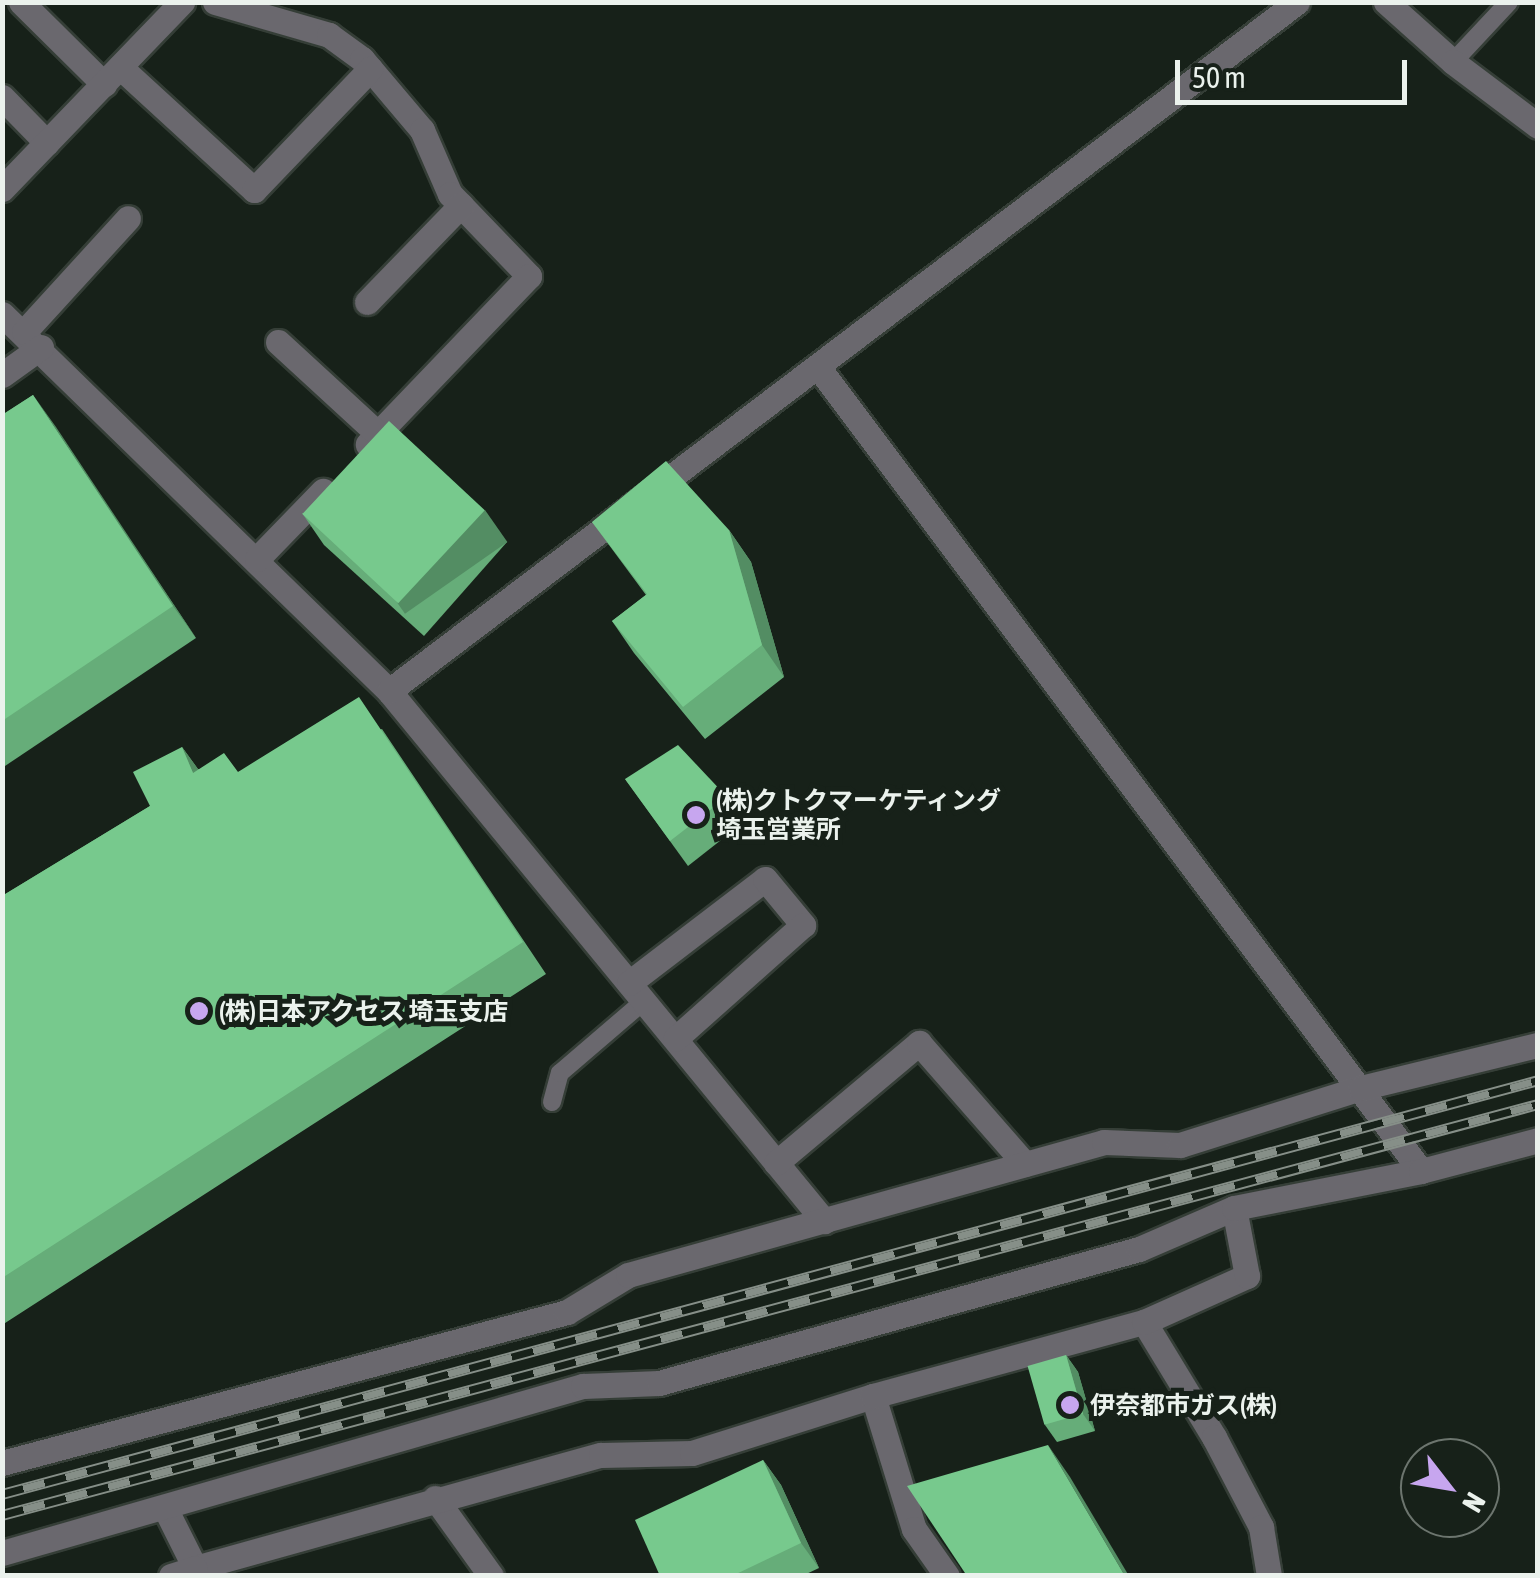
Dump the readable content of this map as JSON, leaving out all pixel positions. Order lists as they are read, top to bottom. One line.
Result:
{"places":["(株)クトクマーケティング 埼玉営業所","(株)日本アクセス 埼玉支店","伊奈都市ガス(株)"],"scale_bar":"50 m","north":"bottom right"}
